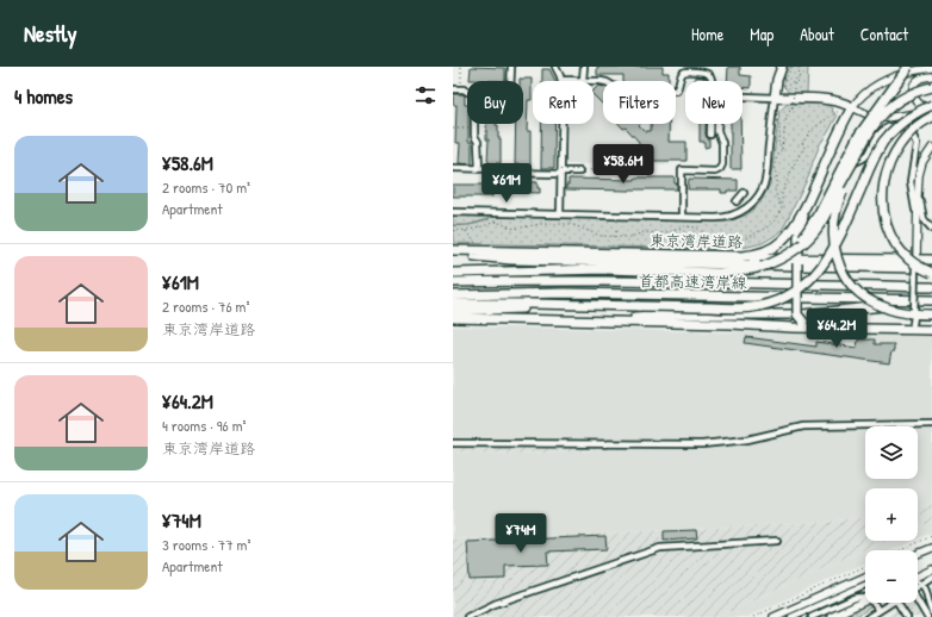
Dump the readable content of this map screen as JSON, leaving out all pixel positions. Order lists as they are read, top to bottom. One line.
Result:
{"streets":{"highway":["東京湾岸道路","首都高速湾岸線"]},"page":{"header":"Nestly","nav":["Home","Map","About","Contact"],"heading":"4 homes","chip":["Buy","Rent","Filters","New"],"list":[{"name":"¥58.6M","note":"2 rooms · 70 m² · Apartment"},{"name":"¥61M","note":"2 rooms · 76 m² · 東京湾岸道路"},{"name":"¥64.2M","note":"4 rooms · 96 m² · 東京湾岸道路"},{"name":"¥74M","note":"3 rooms · 77 m² · Apartment"}],"price":["¥58.6M","¥61M","¥64.2M","¥74M"],"map_buttons":["+","−"]}}
